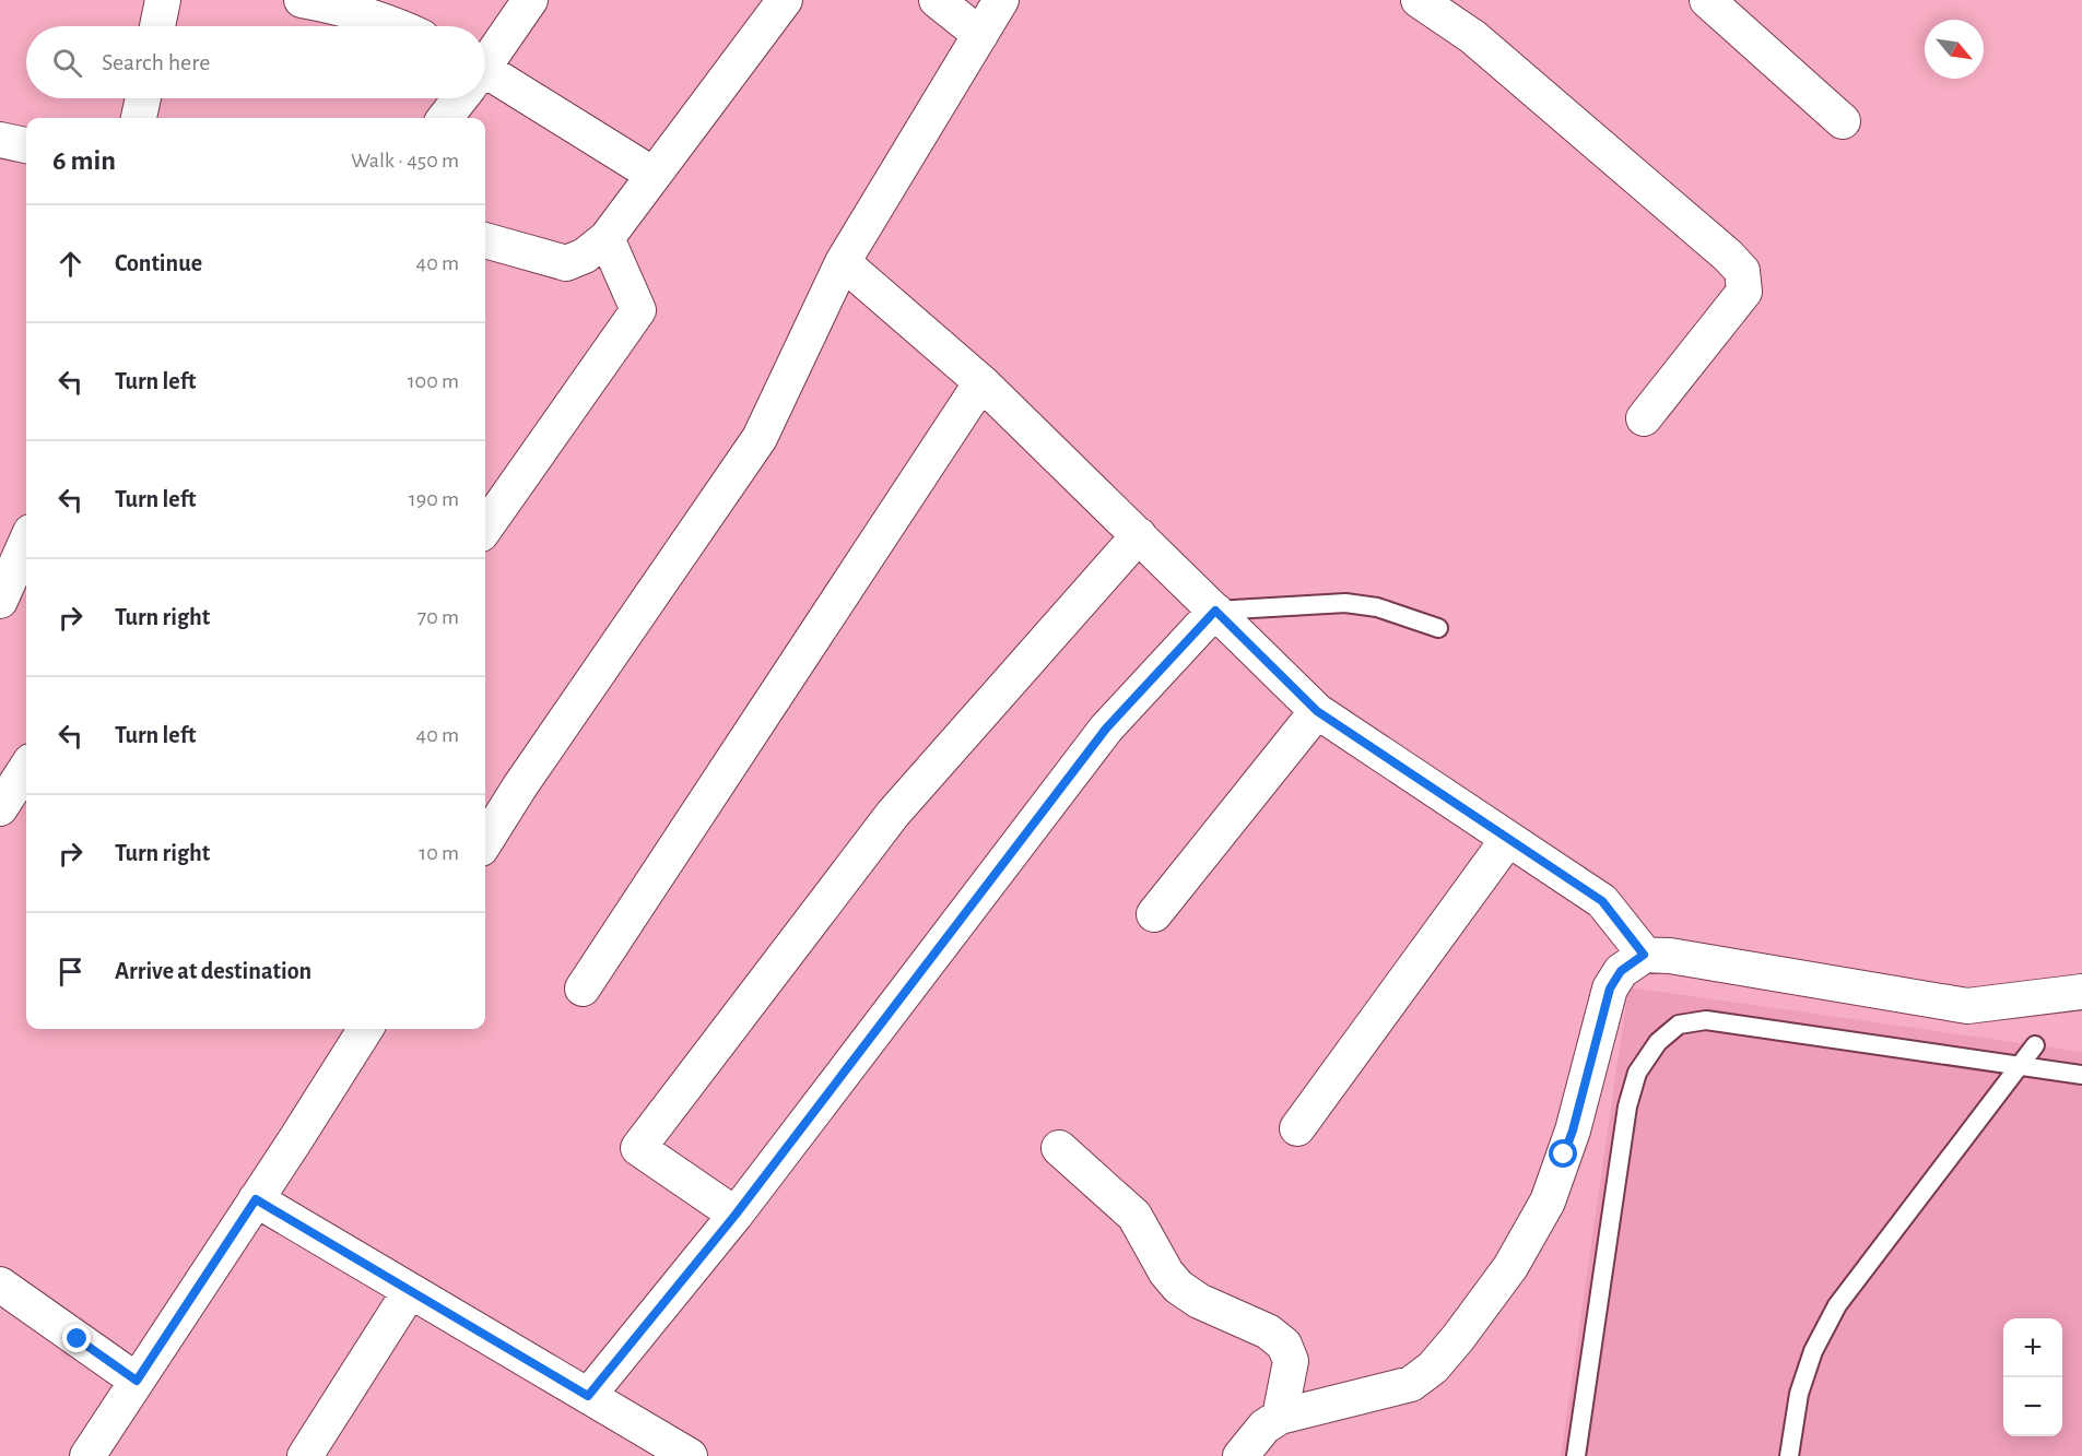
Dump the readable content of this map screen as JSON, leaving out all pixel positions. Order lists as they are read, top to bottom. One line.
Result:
{"north":"bottom right","page":{"search":"Search here","heading":["6 min","Walk · 450 m"],"list":[["Continue","40 m"],["Turn left","100 m"],["Turn left","190 m"],["Turn right","70 m"],["Turn left","40 m"],["Turn right","10 m"],"Arrive at destination"],"map_buttons":["+","−"]}}
